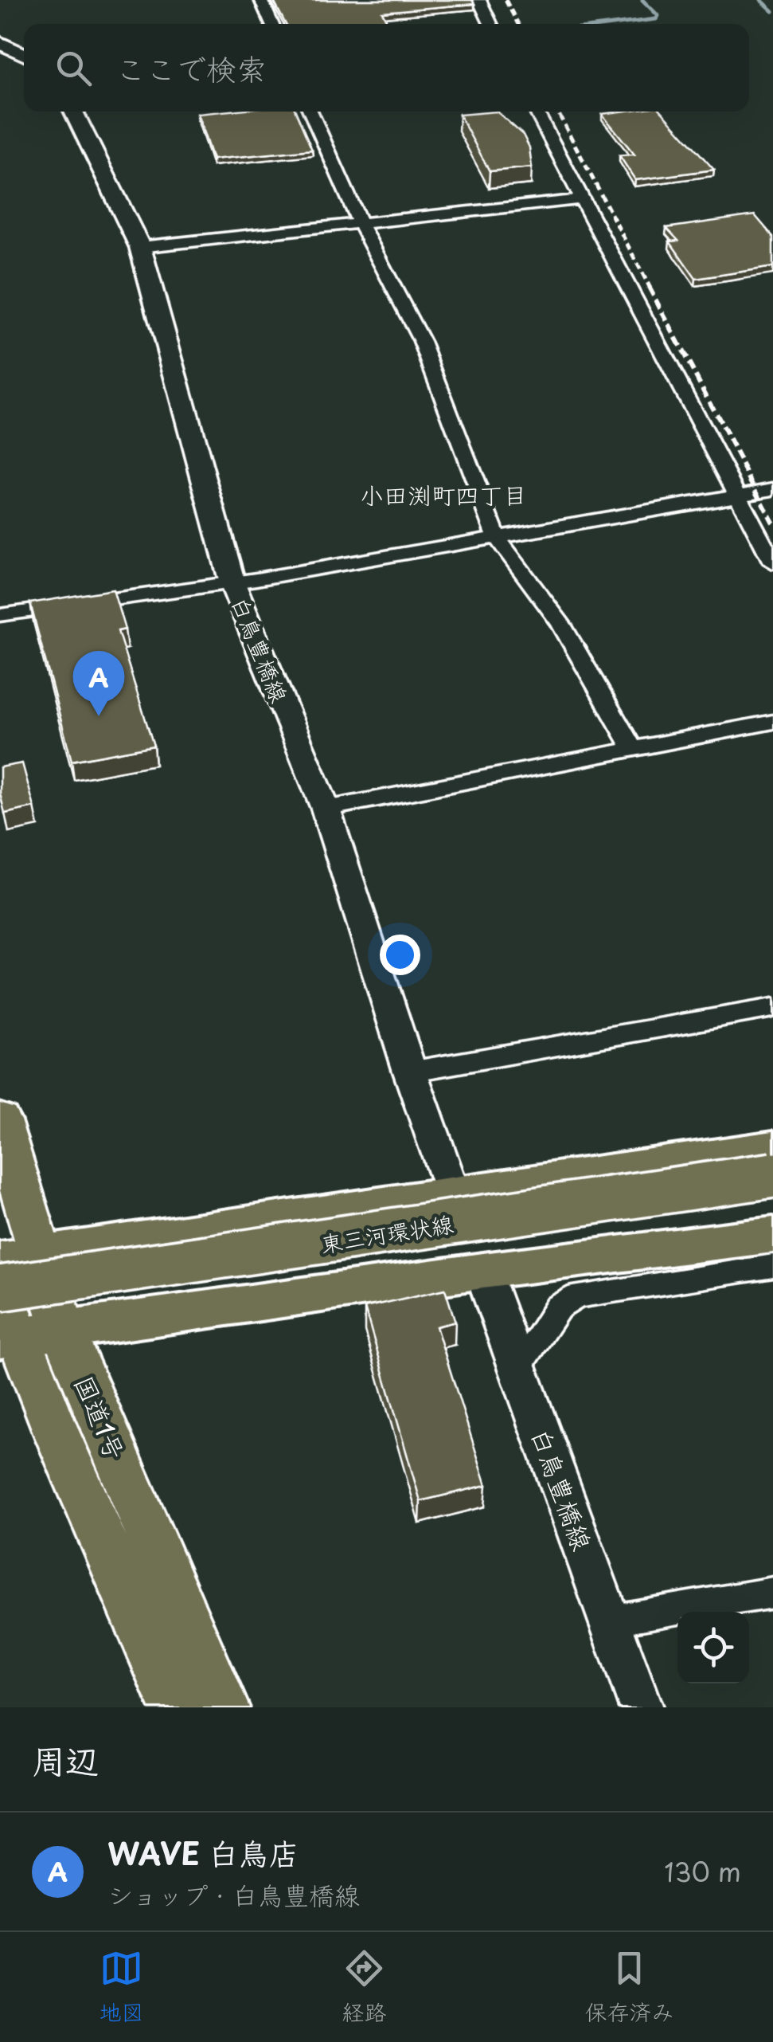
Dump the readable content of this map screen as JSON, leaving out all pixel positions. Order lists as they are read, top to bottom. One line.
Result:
{"streets":{"highway":["国道1号"],"main road":["白鳥豊橋線","東三河環状線"]},"crossings":[["白鳥豊橋線","東三河環状線"],["東三河環状線","国道1号"]],"districts":["小田渕町四丁目"],"page":{"search":"ここで検索","pins":"A","heading":"周辺","list":[{"mark":"A","name":"WAVE 白鳥店","note":"ショップ · 白鳥豊橋線","value":"130 m"}],"nav":["地図","経路","保存済み"]}}
